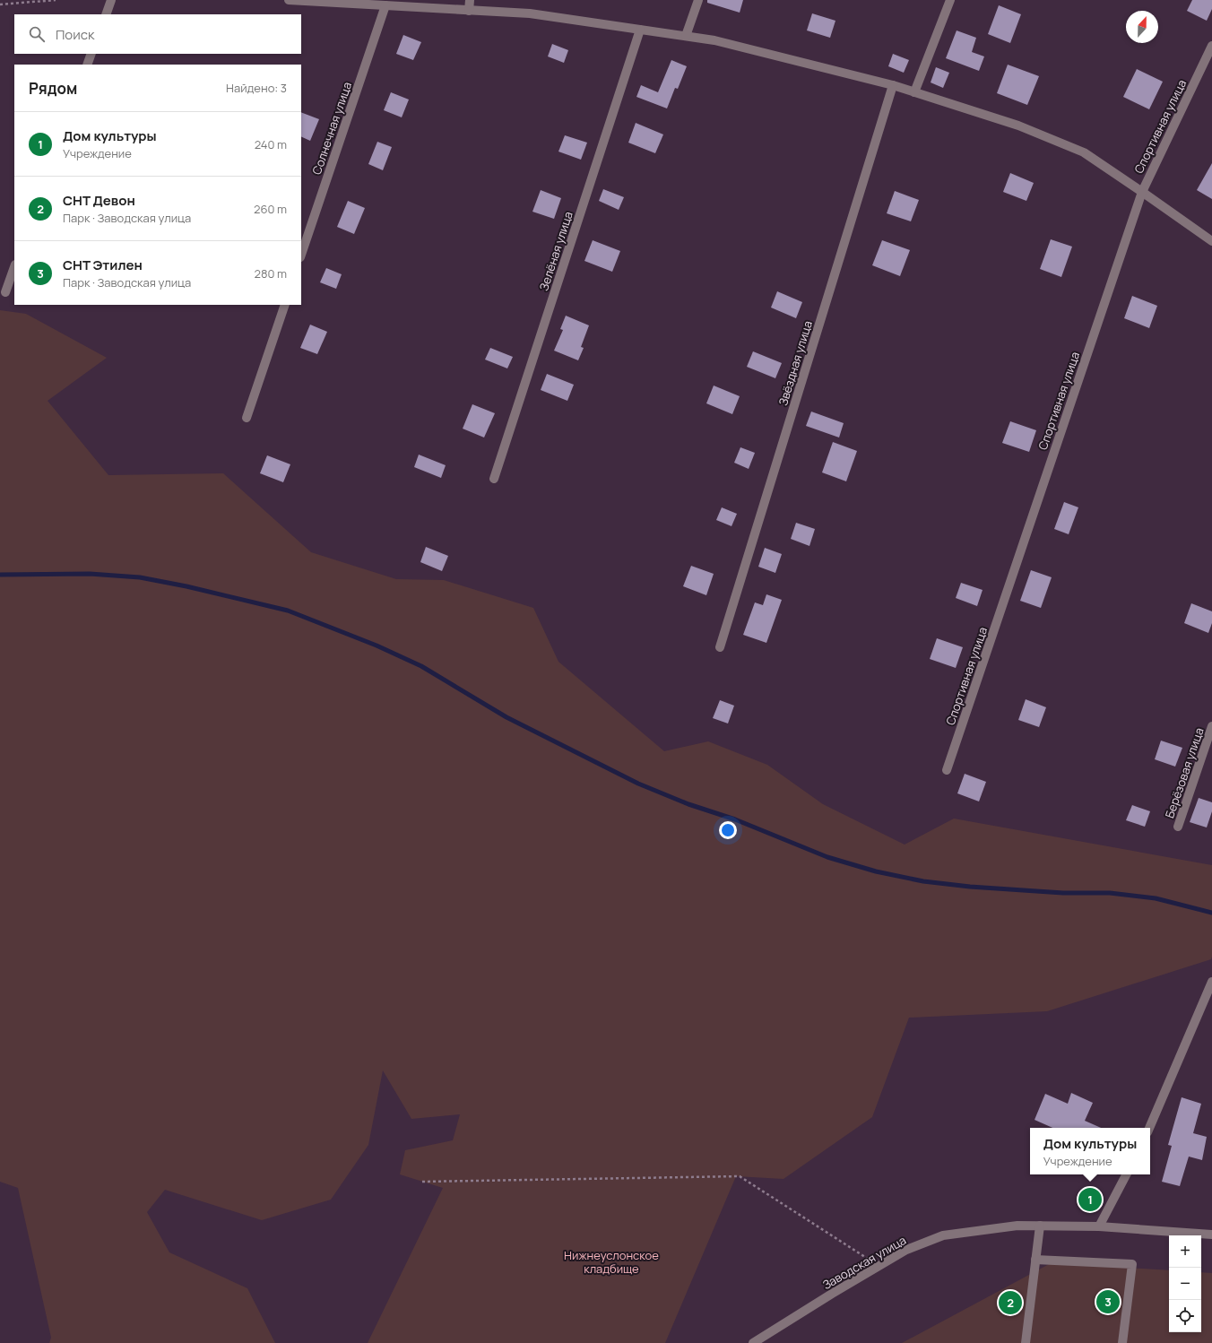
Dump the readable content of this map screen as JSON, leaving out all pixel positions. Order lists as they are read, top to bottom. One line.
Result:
{"streets":{"street":["Спортивная улица","Солнечная улица","Зелёная улица","Звёздная улица","Берёзовая улица","Заводская улица"]},"parks":["Нижнеуслонское кладбище"],"north":"top","page":{"search":"Поиск","heading":["Рядом","Найдено: 3"],"list":[{"mark":"1","name":"Дом культуры","note":"Учреждение","value":"240 m"},{"mark":"2","name":"СНТ Девон","note":"Парк · Заводская улица","value":"260 m"},{"mark":"3","name":"СНТ Этилен","note":"Парк · Заводская улица","value":"280 m"}],"popup":["Дом культуры","Учреждение"],"pins":["1","3","2"],"map_buttons":["+","−"]}}
